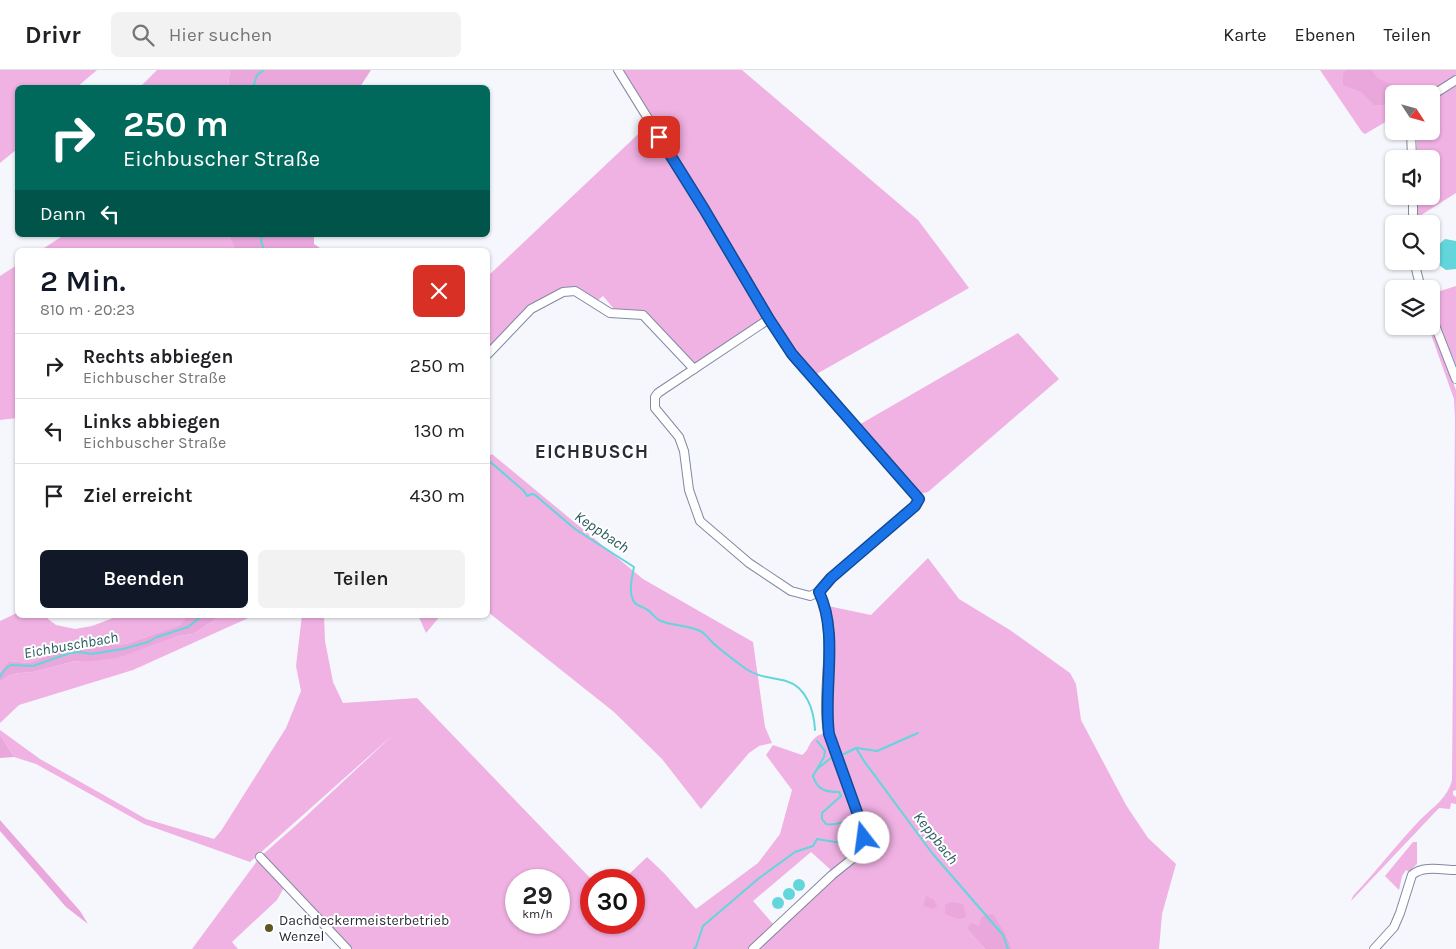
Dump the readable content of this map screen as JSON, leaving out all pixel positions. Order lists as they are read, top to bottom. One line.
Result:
{"districts":["EICHBUSCH"],"water":["Keppbach","Eichbuschbach"],"places":["Dachdeckermeisterbetrieb Wenzel"],"north":"bottom right","page":{"header":"Drivr","search":"Hier suchen","nav":["Karte","Ebenen","Teilen"],"turn":["250 m","Eichbuscher Straße"],"then":"Dann","heading":["2 Min.","810 m · 20:23"],"list":[{"name":"Rechts abbiegen","note":"Eichbuscher Straße","value":"250 m"},{"name":"Links abbiegen","note":"Eichbuscher Straße","value":"130 m"},{"name":"Ziel erreicht","value":"430 m"}],"buttons":["Beenden","Teilen"],"speed":"29 km/h","limit":"30"}}
